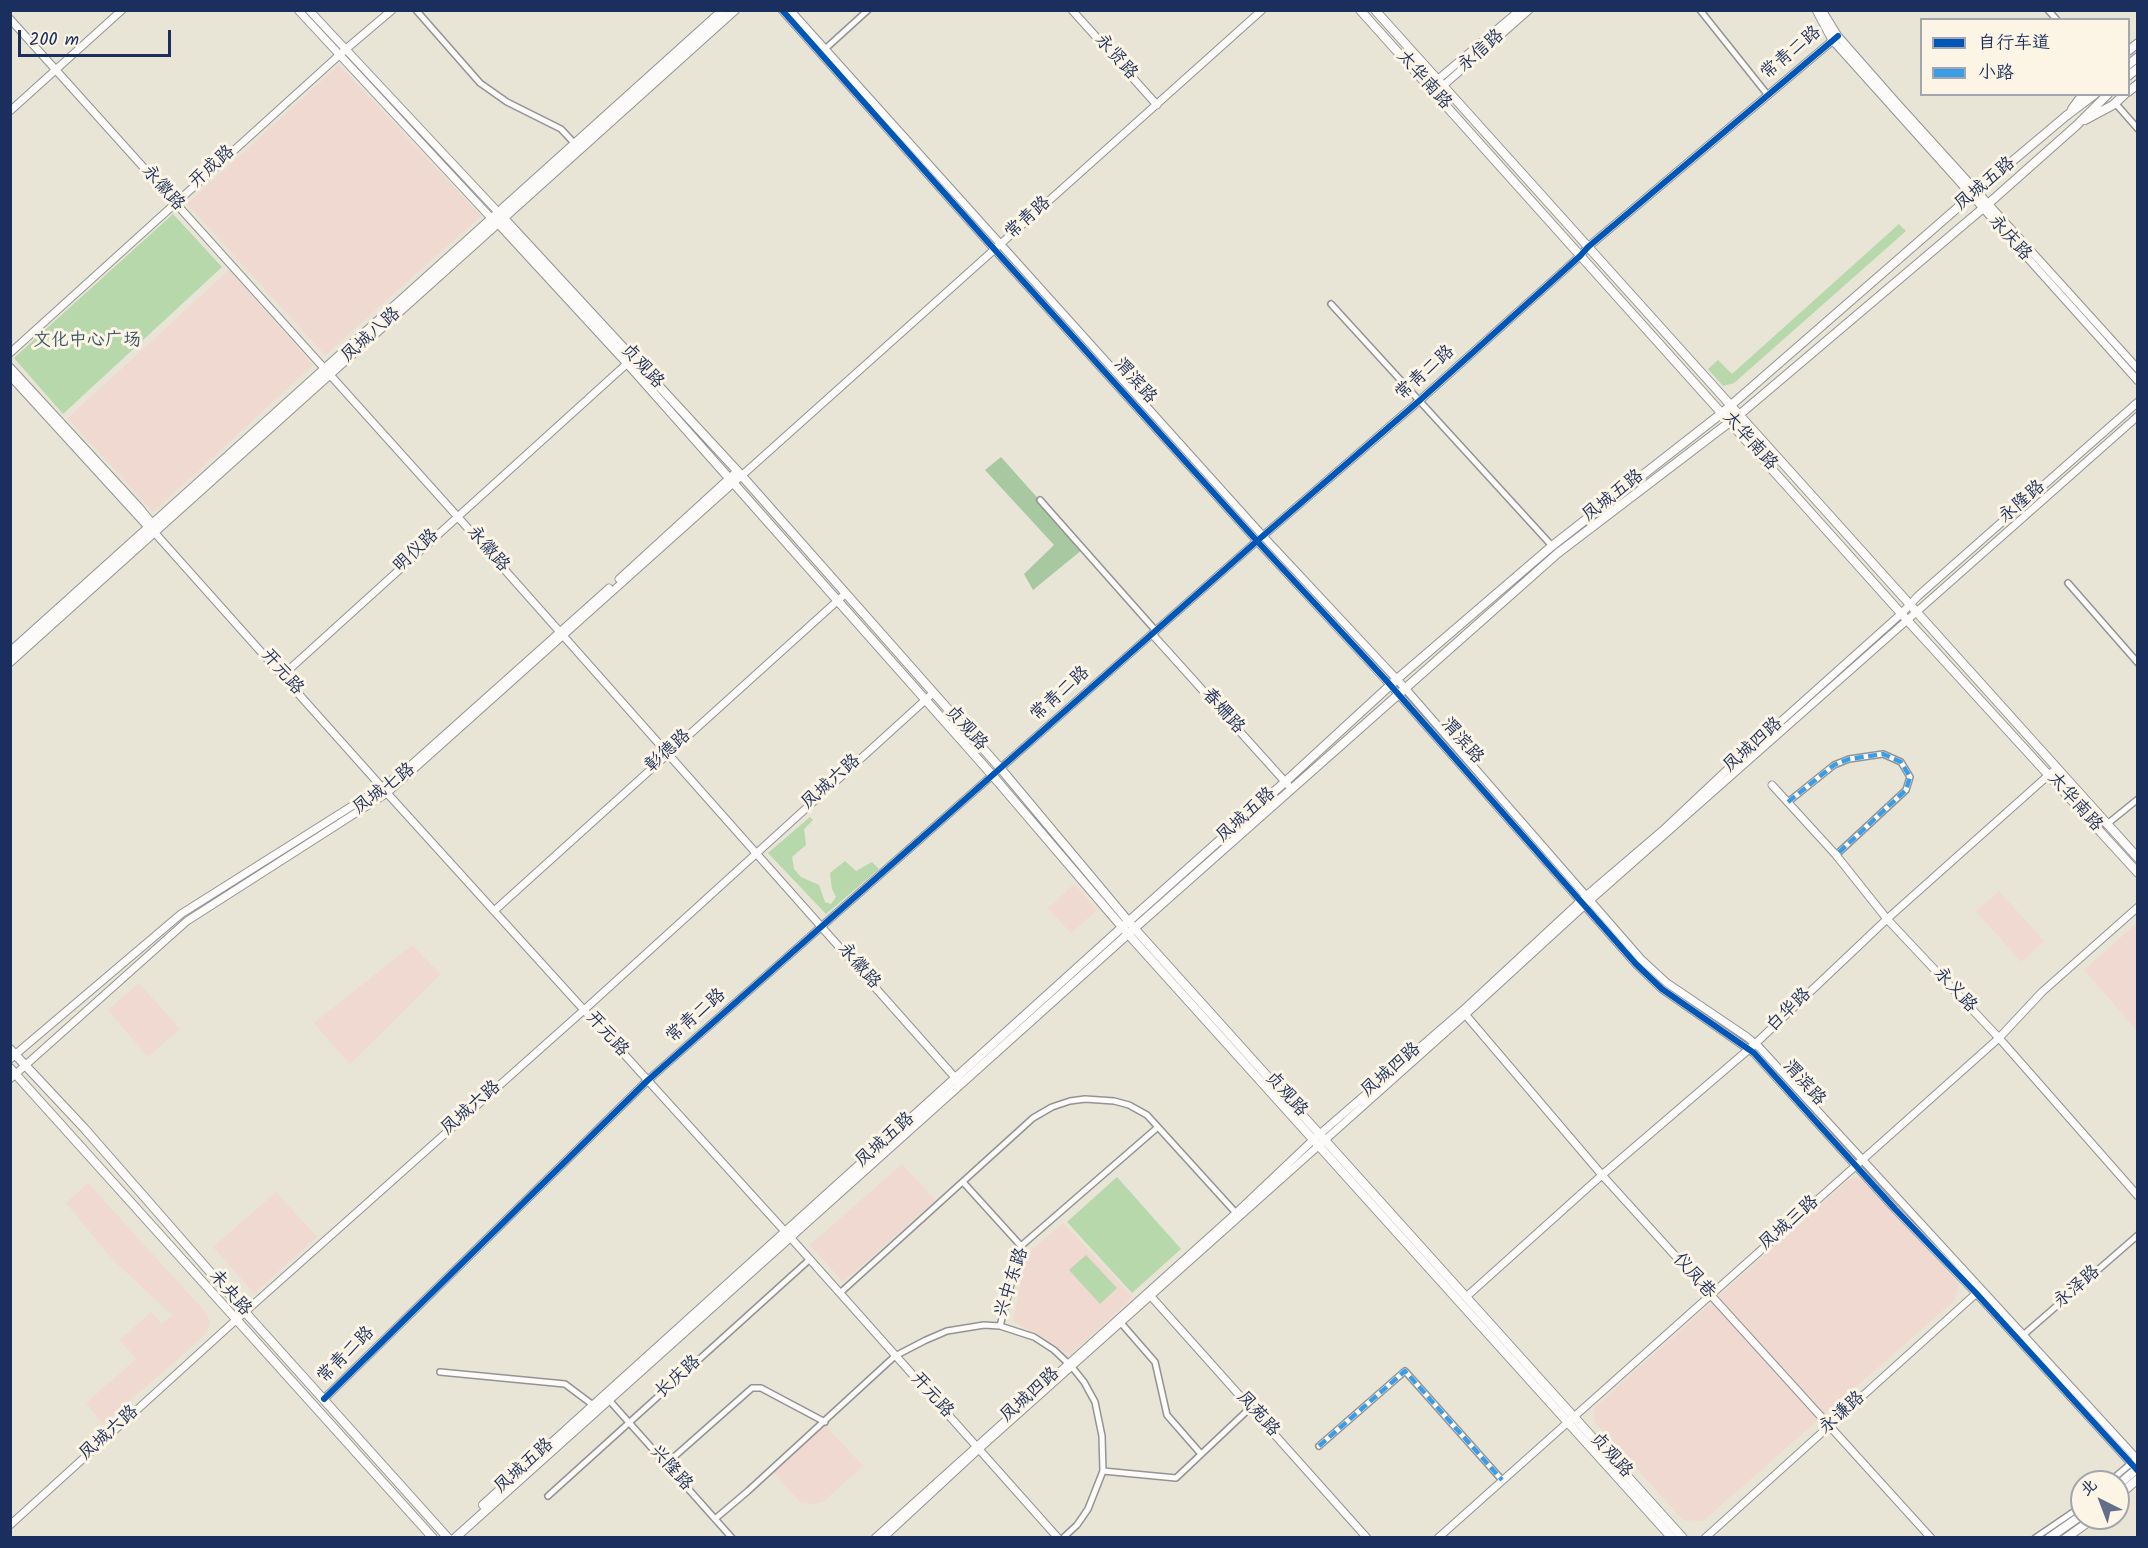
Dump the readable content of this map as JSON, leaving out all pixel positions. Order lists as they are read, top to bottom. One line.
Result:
{"streets":{"main road":["太华南路","凤城五路","凤城八路","贞观路","未央路"],"street":["永信路","常青二路","永贤路","开成路","永徽路","常青路","永庆路","渭滨路","永隆路","明仪路","开元路","春姗路","凤城四路","彰德路","凤城六路","凤城七路","永义路","白华路","凤城三路","仪凤巷","兴中东路","永泽路","长庆路","永谦路","凤苑路","兴隆路"]},"crossings":[["永信路","太华南路"],["常青二路","太华南路"],["常青二路","永徽路"],["常青二路","永庆路"],["常青二路","贞观路"],["常青二路","渭滨路"],["常青二路","开元路"],["常青二路","春姗路"],["常青二路","未央路"],["永贤路","常青路"],["太华南路","凤城五路"],["太华南路","永隆路"],["太华南路","凤城四路"],["太华南路","白华路"],["开成路","永徽路"],["开成路","贞观路"],["凤城五路","永徽路"],["凤城五路","永庆路"],["凤城五路","贞观路"],["凤城五路","渭滨路"],["凤城五路","开元路"],["凤城五路","春姗路"],["凤城五路","未央路"],["凤城五路","兴隆路"],["永徽路","凤城八路"],["永徽路","明仪路"],["永徽路","彰德路"],["永徽路","凤城六路"],["永徽路","凤城七路"],["常青路","贞观路"],["常青路","渭滨路"],["常青路","凤城七路"],["凤城八路","贞观路"],["凤城八路","开元路"],["贞观路","明仪路"],["贞观路","凤城四路"],["贞观路","彰德路"],["贞观路","凤城六路"],["贞观路","凤城七路"],["贞观路","白华路"],["贞观路","凤城三路"],["渭滨路","凤城四路"],["渭滨路","白华路"],["渭滨路","凤城三路"],["渭滨路","永泽路"],["渭滨路","永谦路"],["永隆路","凤城四路"],["明仪路","开元路"],["开元路","凤城四路"],["开元路","彰德路"],["开元路","凤城六路"],["开元路","凤城七路"],["开元路","兴中东路"],["开元路","长庆路"],["凤城四路","仪凤巷"],["凤城四路","凤苑路"],["凤城六路","未央路"],["凤城七路","未央路"],["永义路","白华路"],["永义路","凤城三路"],["白华路","仪凤巷"],["凤城三路","仪凤巷"],["仪凤巷","永谦路"],["兴中东路","兴隆路"],["长庆路","兴隆路"]],"parks":["文化中心广场"],"legend":["自行车道","小路"],"scale_bar":"200 m","north":"top left"}
